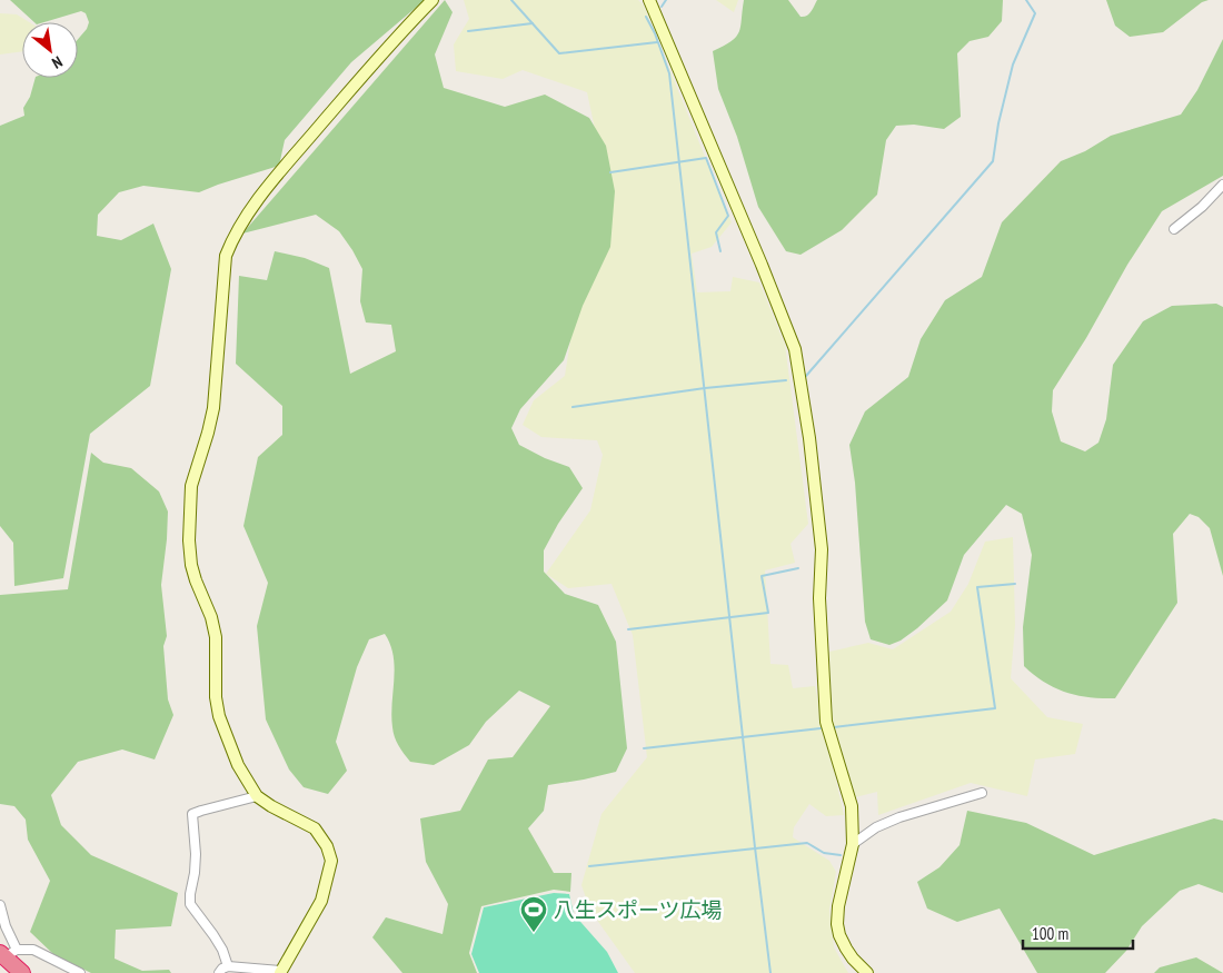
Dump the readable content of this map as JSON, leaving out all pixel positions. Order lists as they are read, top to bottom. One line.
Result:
{"places":{"sports":["八生スポーツ広場"]},"scale_bar":"100 m","north":"bottom right"}
